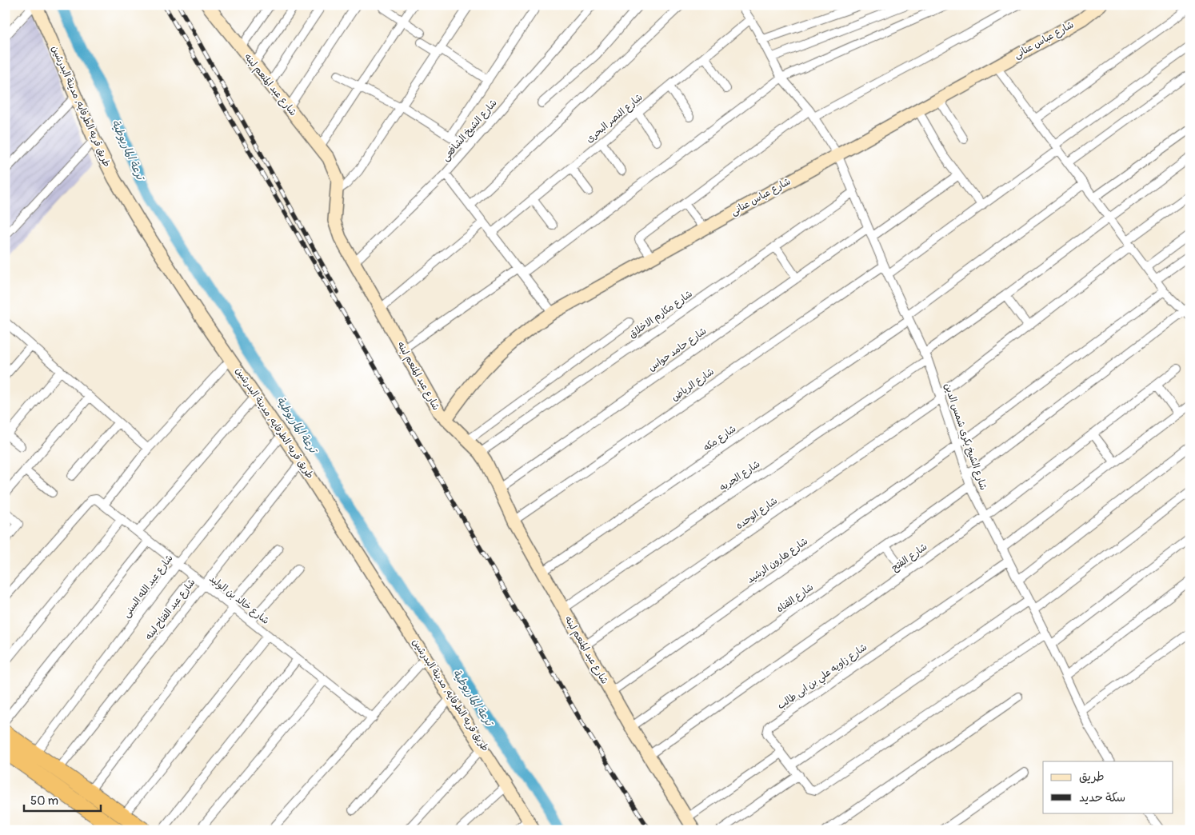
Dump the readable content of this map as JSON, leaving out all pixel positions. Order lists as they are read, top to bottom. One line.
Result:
{"streets":{"main road":["شارع عباس عنانى","شارع عبد المنعم لبنه","طريق قريه الطرفايه, مدينة البدرشين"],"street":["شارع النصر البحرى","شارع الشيخ الشافعى","شارع مكارم الاخلاق","شارع حامد حواس","شارع الرياض","شارع الشيخ بكرى شمس الدين","شارع مكه","شارع الحريه","شارع الوحده","شارع الفتح","شارع هارون الرشيد","شارع عبد الله السنى","شارع القناه","شارع خالد بن الوليد","شارع عبد الفتاح لبنه","شارع زاويه علي بن ابى طالب"]},"crossings":[["شارع عباس عنانى","شارع عبد المنعم لبنه"],["شارع عباس عنانى","شارع الشيخ بكرى شمس الدين"],["شارع عبد المنعم لبنه","شارع الشيخ الشافعى"],["شارع عبد المنعم لبنه","شارع مكارم الاخلاق"],["شارع عبد المنعم لبنه","شارع حامد حواس"],["شارع عبد المنعم لبنه","شارع الرياض"],["شارع عبد المنعم لبنه","شارع مكه"],["شارع عبد المنعم لبنه","شارع الحريه"],["شارع عبد المنعم لبنه","شارع الوحده"],["شارع عبد المنعم لبنه","شارع الفتح"],["شارع عبد المنعم لبنه","شارع هارون الرشيد"],["شارع عبد المنعم لبنه","شارع القناه"],["طريق قريه الطرفايه, مدينة البدرشين","شارع عبد الله السنى"],["طريق قريه الطرفايه, مدينة البدرشين","شارع عبد الفتاح لبنه"],["شارع النصر البحرى","شارع الشيخ بكرى شمس الدين"],["شارع مكارم الاخلاق","شارع الشيخ بكرى شمس الدين"],["شارع حامد حواس","شارع الشيخ بكرى شمس الدين"],["شارع الرياض","شارع الشيخ بكرى شمس الدين"],["شارع الشيخ بكرى شمس الدين","شارع مكه"],["شارع الشيخ بكرى شمس الدين","شارع الحريه"],["شارع الشيخ بكرى شمس الدين","شارع الوحده"],["شارع الشيخ بكرى شمس الدين","شارع الفتح"],["شارع الشيخ بكرى شمس الدين","شارع هارون الرشيد"],["شارع الشيخ بكرى شمس الدين","شارع القناه"],["شارع الشيخ بكرى شمس الدين","شارع زاويه علي بن ابى طالب"],["شارع عبد الله السنى","شارع خالد بن الوليد"],["شارع خالد بن الوليد","شارع عبد الفتاح لبنه"]],"water":["ترعة الماريوطية"],"legend":["طريق","سكة حديد"],"scale_bar":"50 m"}
